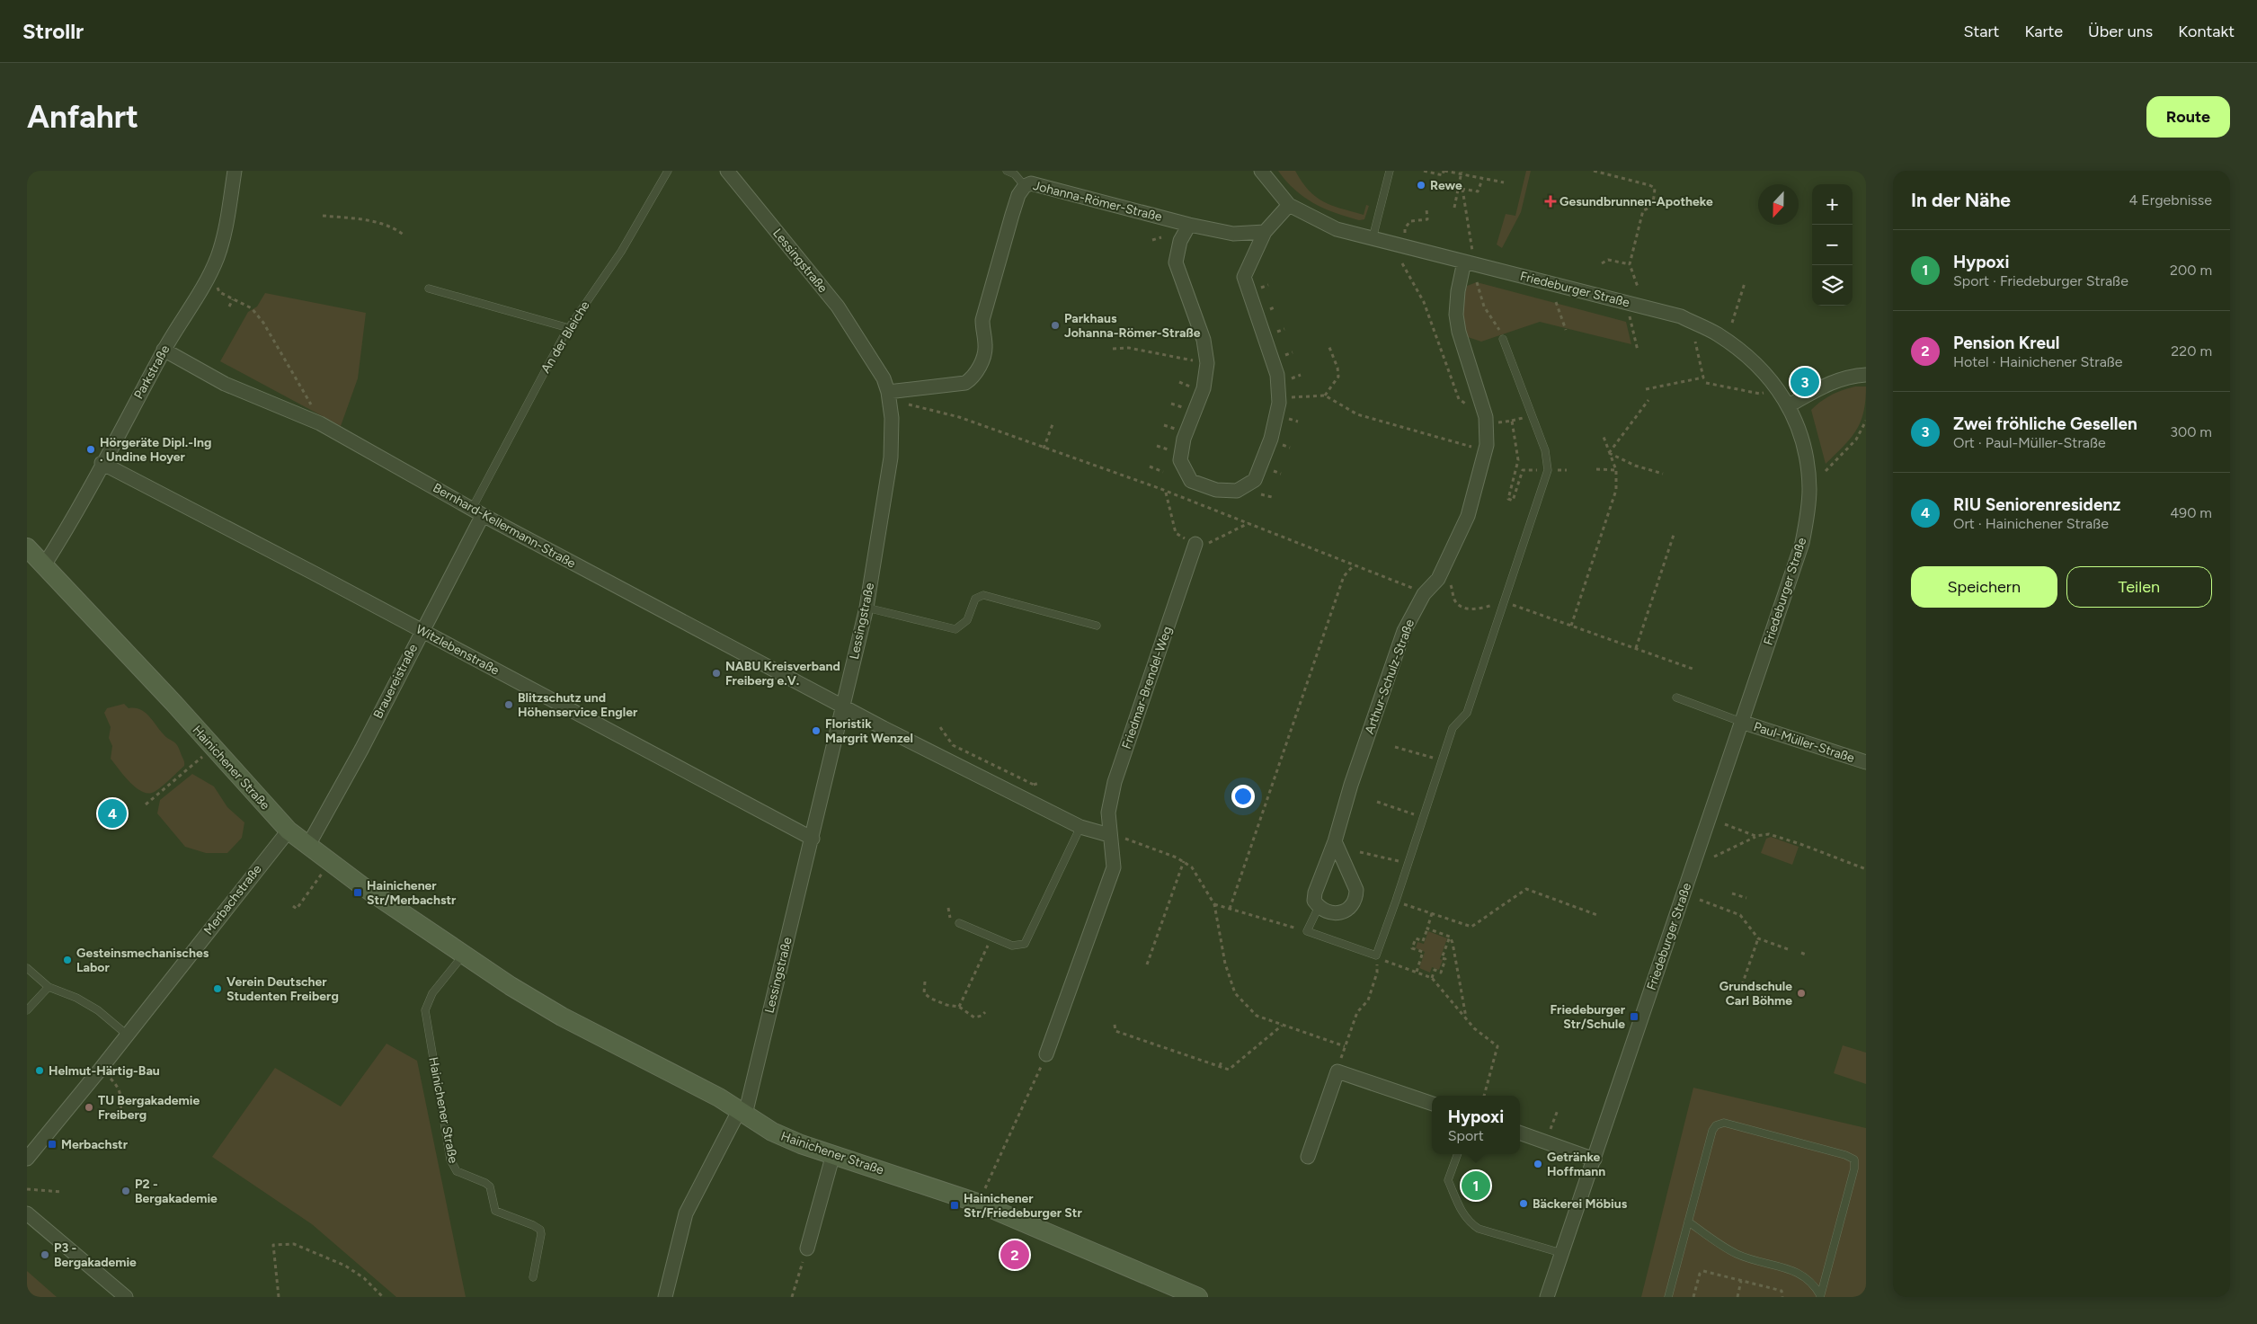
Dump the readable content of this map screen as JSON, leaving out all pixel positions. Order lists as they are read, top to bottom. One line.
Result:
{"streets":{"main road":["Hainichener Straße"],"street":["Johanna-Römer-Straße","Lessingstraße","Friedeburger Straße","Parkstraße","Bernhard-Kellermann-Straße","Witzlebenstraße","Arthur-Schulz-Straße","Brauereistraße","Friedmar-Brendel-Weg","Paul-Müller-Straße","Merbachstraße"],"lane":["An der Bleiche"]},"crossings":[["Johanna-Römer-Straße","Lessingstraße"],["Lessingstraße","Bernhard-Kellermann-Straße"],["Lessingstraße","Witzlebenstraße"],["Lessingstraße","Hainichener Straße"],["Friedeburger Straße","Arthur-Schulz-Straße"],["Friedeburger Straße","Paul-Müller-Straße"],["An der Bleiche","Bernhard-Kellermann-Straße"],["An der Bleiche","Brauereistraße"],["Parkstraße","Bernhard-Kellermann-Straße"],["Parkstraße","Witzlebenstraße"],["Parkstraße","Hainichener Straße"],["Bernhard-Kellermann-Straße","Brauereistraße"],["Witzlebenstraße","Brauereistraße"],["Brauereistraße","Hainichener Straße"],["Hainichener Straße","Merbachstraße"]],"places":{"other":["Rewe","Parkhaus Johanna-Römer-Straße","Hörgeräte Dipl.-Ing . Undine Hoyer","NABU Kreisverband Freiberg e.V.","Blitzschutz und Höhenservice Engler","Floristik Margrit Wenzel","Gesteinsmechanisches Labor","Verein Deutscher Studenten Freiberg","Grundschule Carl Böhme","Helmut-Härtig-Bau","TU Bergakademie Freiberg","Getränke Hoffmann","P2 - Bergakademie","Bäckerei Möbius","P3 - Bergakademie"],"health":["Gesundbrunnen-Apotheke"],"transit":["Hainichener Str/Merbachstr","Friedeburger Str/Schule","Merbachstr","Hainichener Str/Friedeburger Str"]},"north":"bottom","page":{"header":"Strollr","nav":["Start","Karte","Über uns","Kontakt"],"buttons":["Route",["Speichern","Teilen"]],"title":"Anfahrt","heading":["In der Nähe","4 Ergebnisse"],"map_buttons":["+","−"],"list":[{"mark":"1","name":"Hypoxi","note":"Sport · Friedeburger Straße","value":"200 m"},{"mark":"2","name":"Pension Kreul","note":"Hotel · Hainichener Straße","value":"220 m"},{"mark":"3","name":"Zwei fröhliche Gesellen","note":"Ort · Paul-Müller-Straße","value":"300 m"},{"mark":"4","name":"RIU Seniorenresidenz","note":"Ort · Hainichener Straße","value":"490 m"}],"pins":["3","4","1","2"],"popup":["Hypoxi","Sport"]}}
